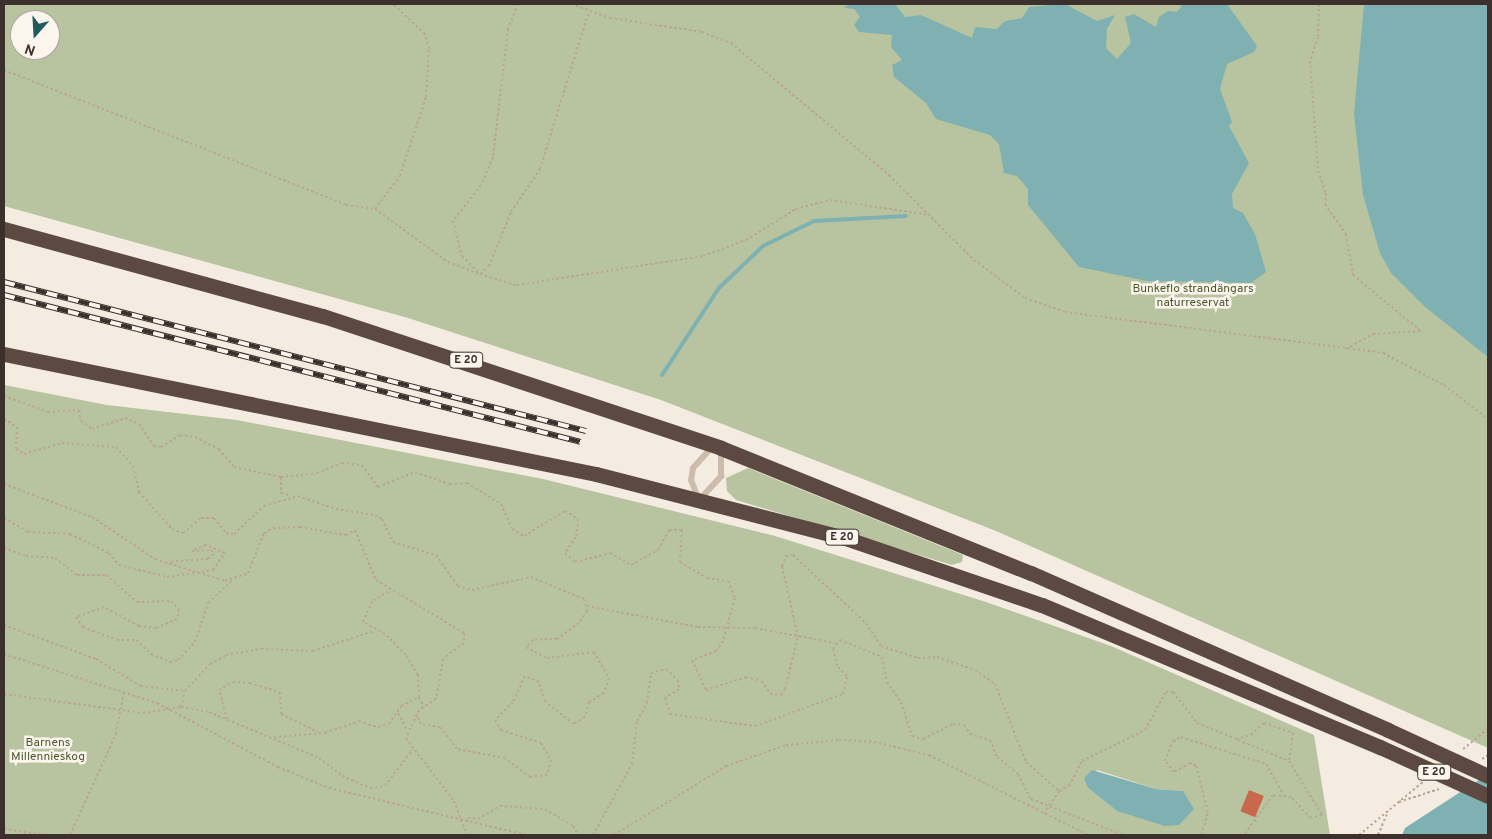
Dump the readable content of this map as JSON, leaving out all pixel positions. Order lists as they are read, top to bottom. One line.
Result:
{"streets":{"highway":["E 20"]},"parks":["Bunkeflo strandängars naturreservat","Barnens Millennieskog"],"north":"bottom"}
